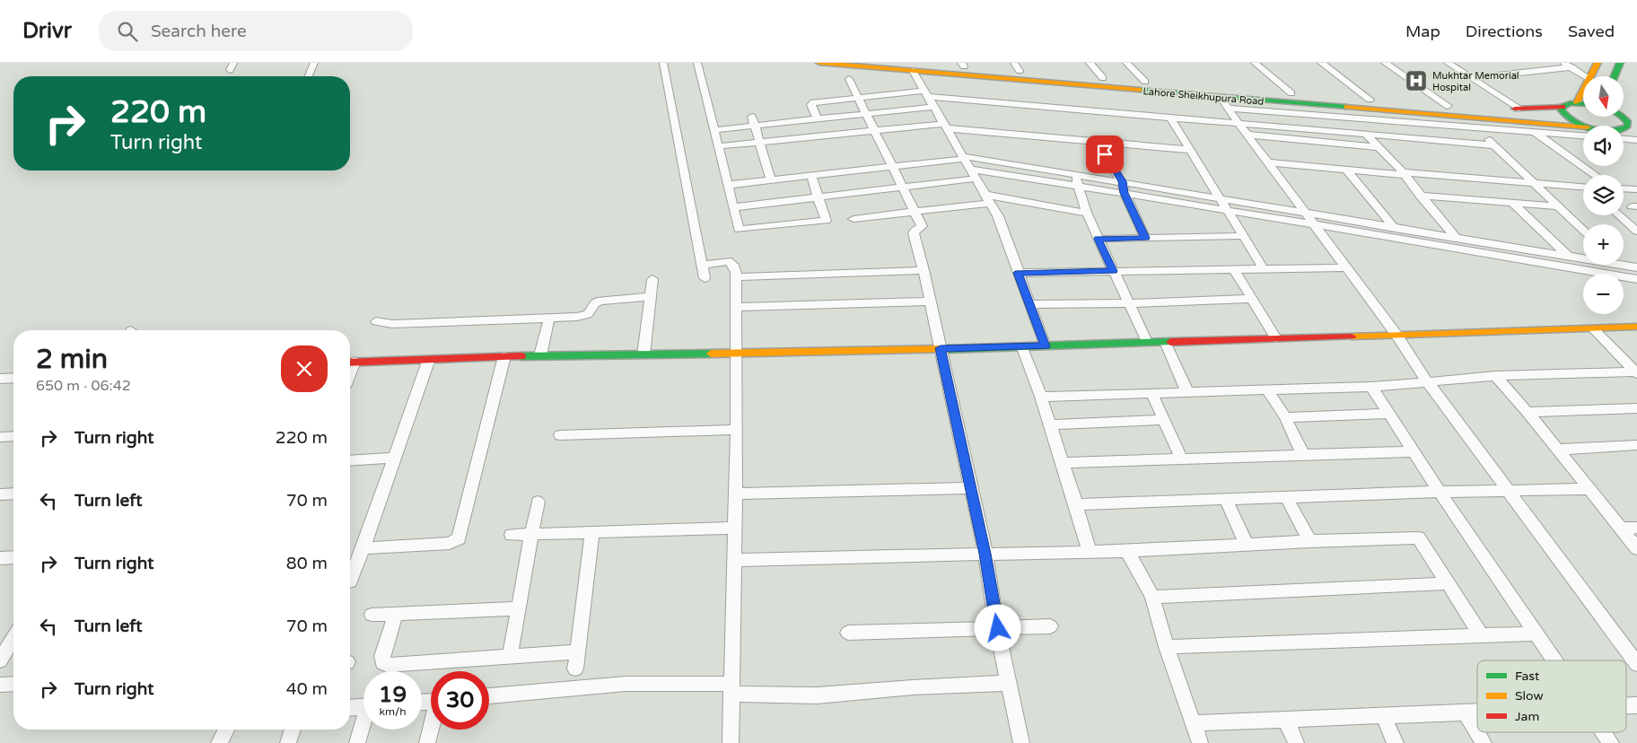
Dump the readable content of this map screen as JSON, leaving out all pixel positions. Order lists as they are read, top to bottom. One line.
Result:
{"streets":{"main road":["Lahore Sheikhupura Road"]},"places":{"hospital":["Mukhtar Memorial Hospital"]},"legend":["Fast","Slow","Jam"],"north":"bottom","page":{"header":"Drivr","search":"Search here","nav":["Map","Directions","Saved"],"map_buttons":["+","−"],"turn":["220 m","Turn right"],"heading":["2 min","650 m · 06:42"],"list":[{"name":"Turn right","value":"220 m"},{"name":"Turn left","value":"70 m"},{"name":"Turn right","value":"80 m"},{"name":"Turn left","value":"70 m"},{"name":"Turn right","value":"40 m"}],"speed":"19 km/h","limit":"30"}}
